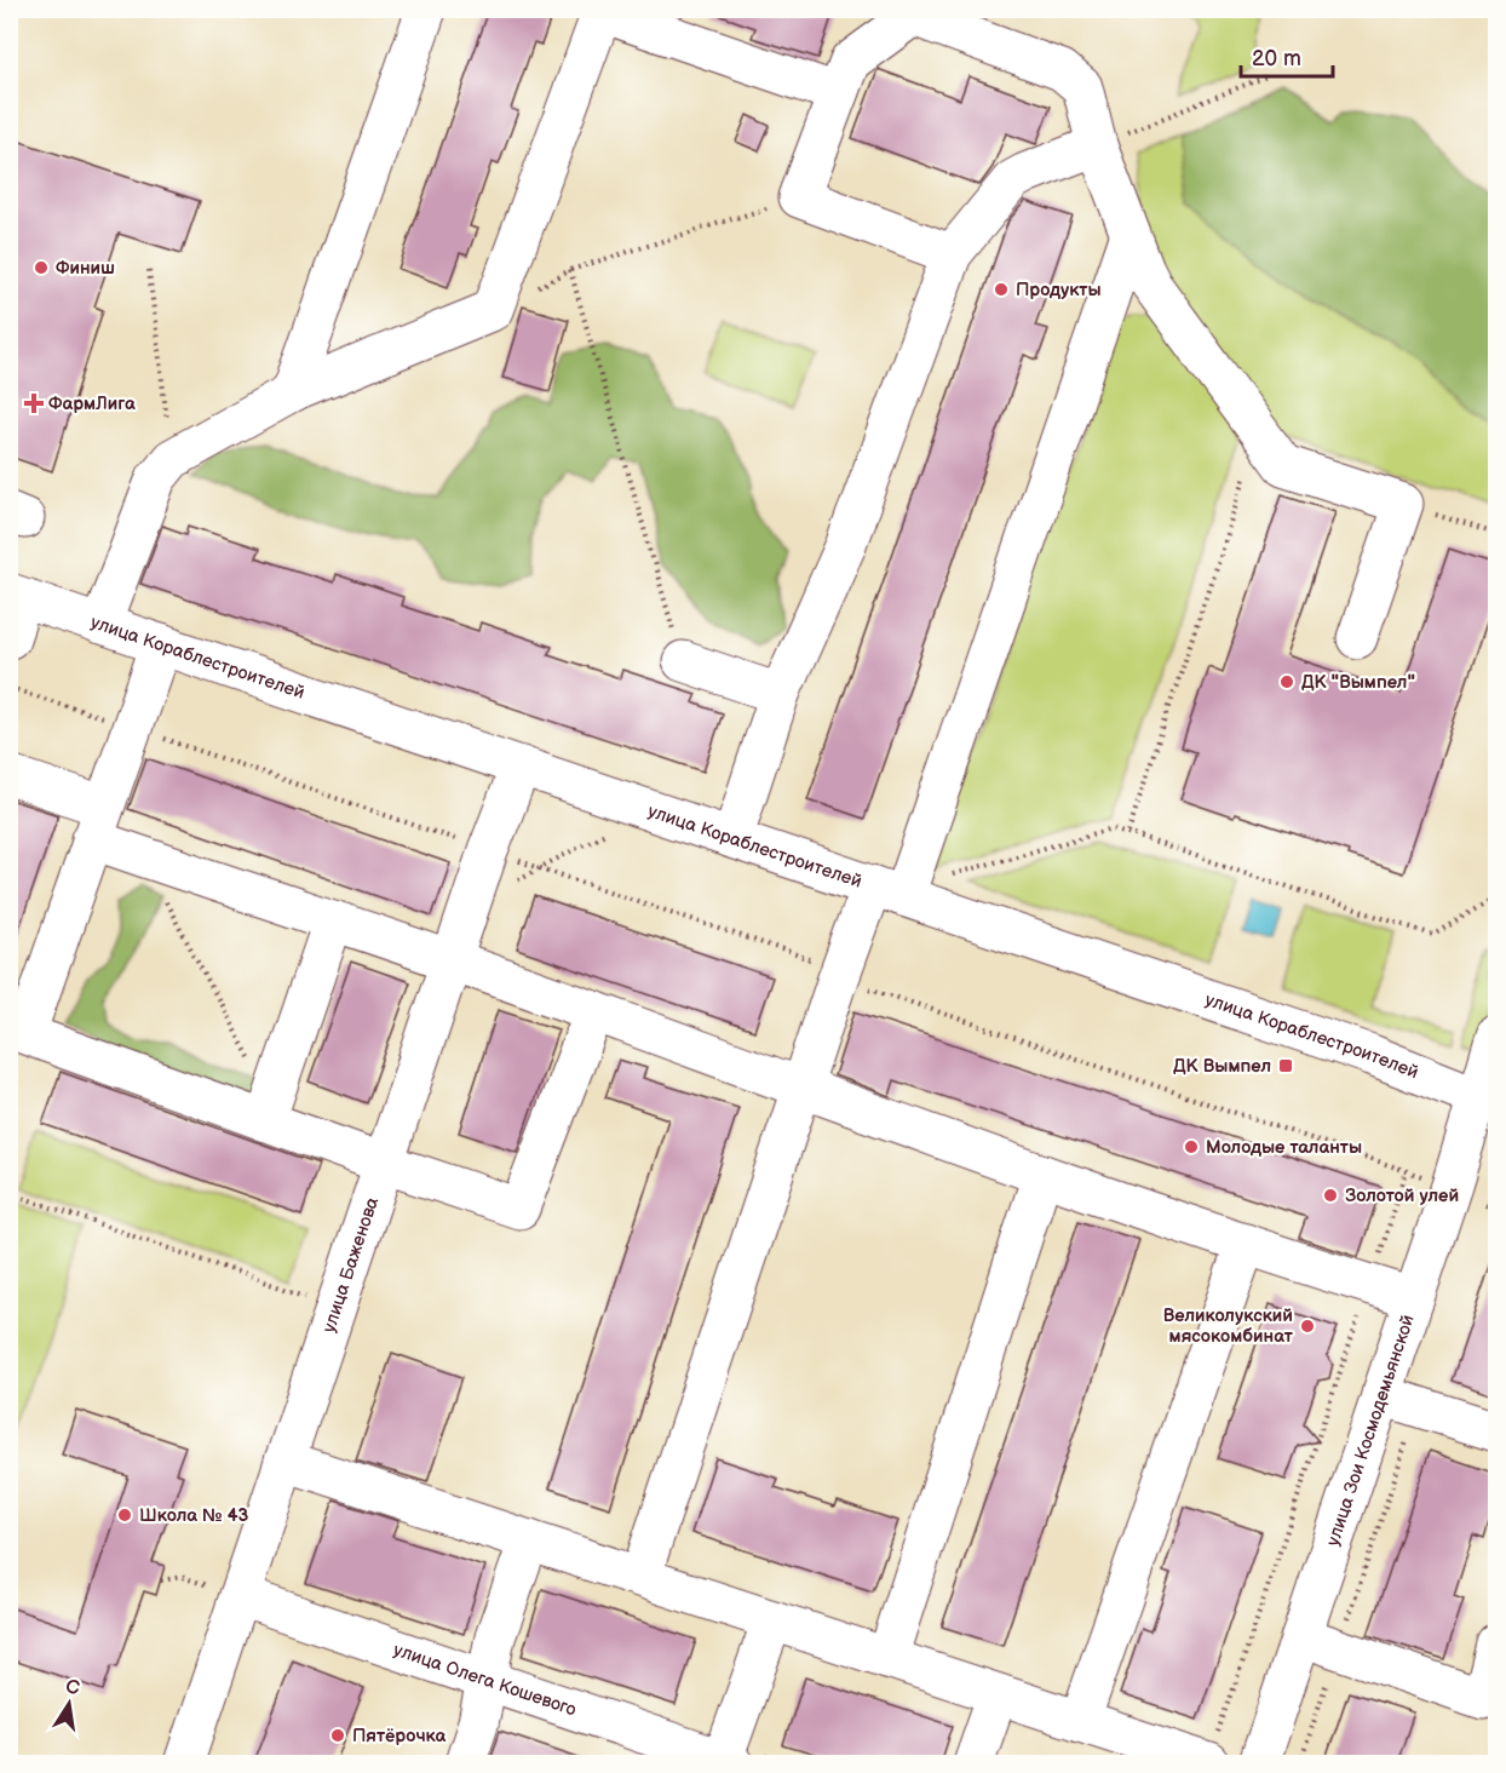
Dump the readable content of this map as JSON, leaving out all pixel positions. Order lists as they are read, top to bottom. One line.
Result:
{"streets":{"street":["улица Кораблестроителей","улица Баженова","улица Зои Космодемьянской","улица Олега Кошевого"]},"crossings":[["улица Кораблестроителей","улица Баженова"],["улица Кораблестроителей","улица Зои Космодемьянской"],["улица Баженова","улица Олега Кошевого"]],"places":{"other":["Финиш","Продукты","ДК \"Вымпел\"","Молодые таланты","Золотой улей","Великолукский мясокомбинат","Школа № 43","Пятёрочка"],"health":["ФармЛига"],"transit":["ДК Вымпел"]},"scale_bar":"20 m","north":"top"}
